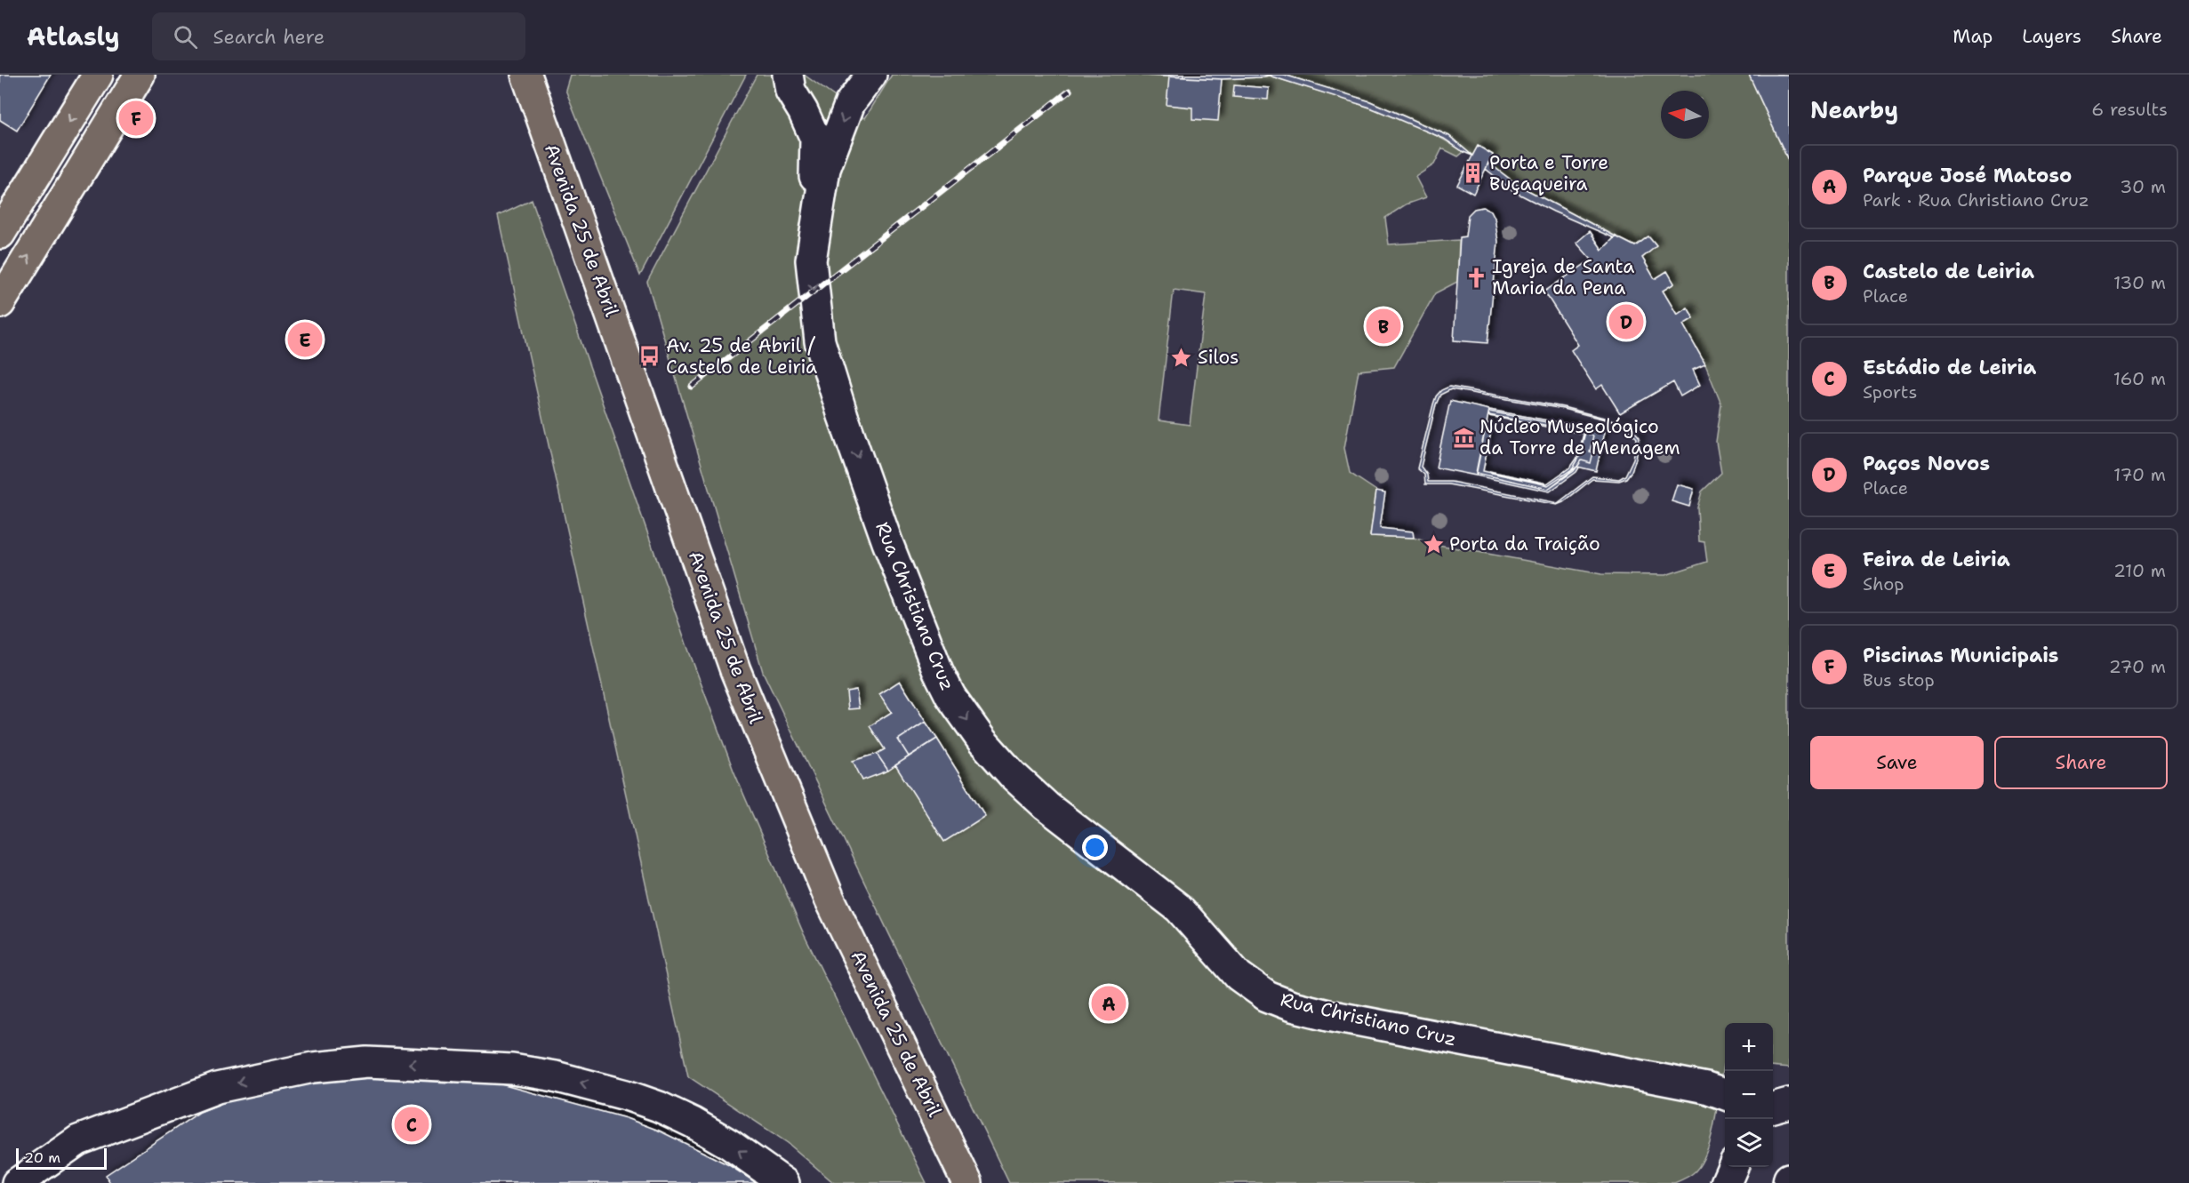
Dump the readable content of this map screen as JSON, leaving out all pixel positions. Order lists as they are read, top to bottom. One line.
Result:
{"streets":{"main road":["Avenida 25 de Abril"],"street":["Rua Christiano Cruz"]},"one_way":["Rua Christiano Cruz"],"places":{"building":["Porta e Torre Buçaqueira"],"church":["Igreja de Santa Maria da Pena"],"bus stop":["Av. 25 de Abril / Castelo de Leiria"],"place":["Silos","Porta da Traição"],"museum":["Núcleo Museológico da Torre de Menagem"]},"scale_bar":"20 m","north":"left","page":{"header":"Atlasly","search":"Search here","nav":["Map","Layers","Share"],"heading":["Nearby","6 results"],"pins":["F","D","B","E","A","C"],"list":[{"mark":"A","name":"Parque José Matoso","note":"Park · Rua Christiano Cruz","value":"30 m"},{"mark":"B","name":"Castelo de Leiria","note":"Place","value":"130 m"},{"mark":"C","name":"Estádio de Leiria","note":"Sports","value":"160 m"},{"mark":"D","name":"Paços Novos","note":"Place","value":"170 m"},{"mark":"E","name":"Feira de Leiria","note":"Shop","value":"210 m"},{"mark":"F","name":"Piscinas Municipais","note":"Bus stop","value":"270 m"}],"buttons":["Save","Share"],"map_buttons":["+","−"],"scale":"20 m"}}
